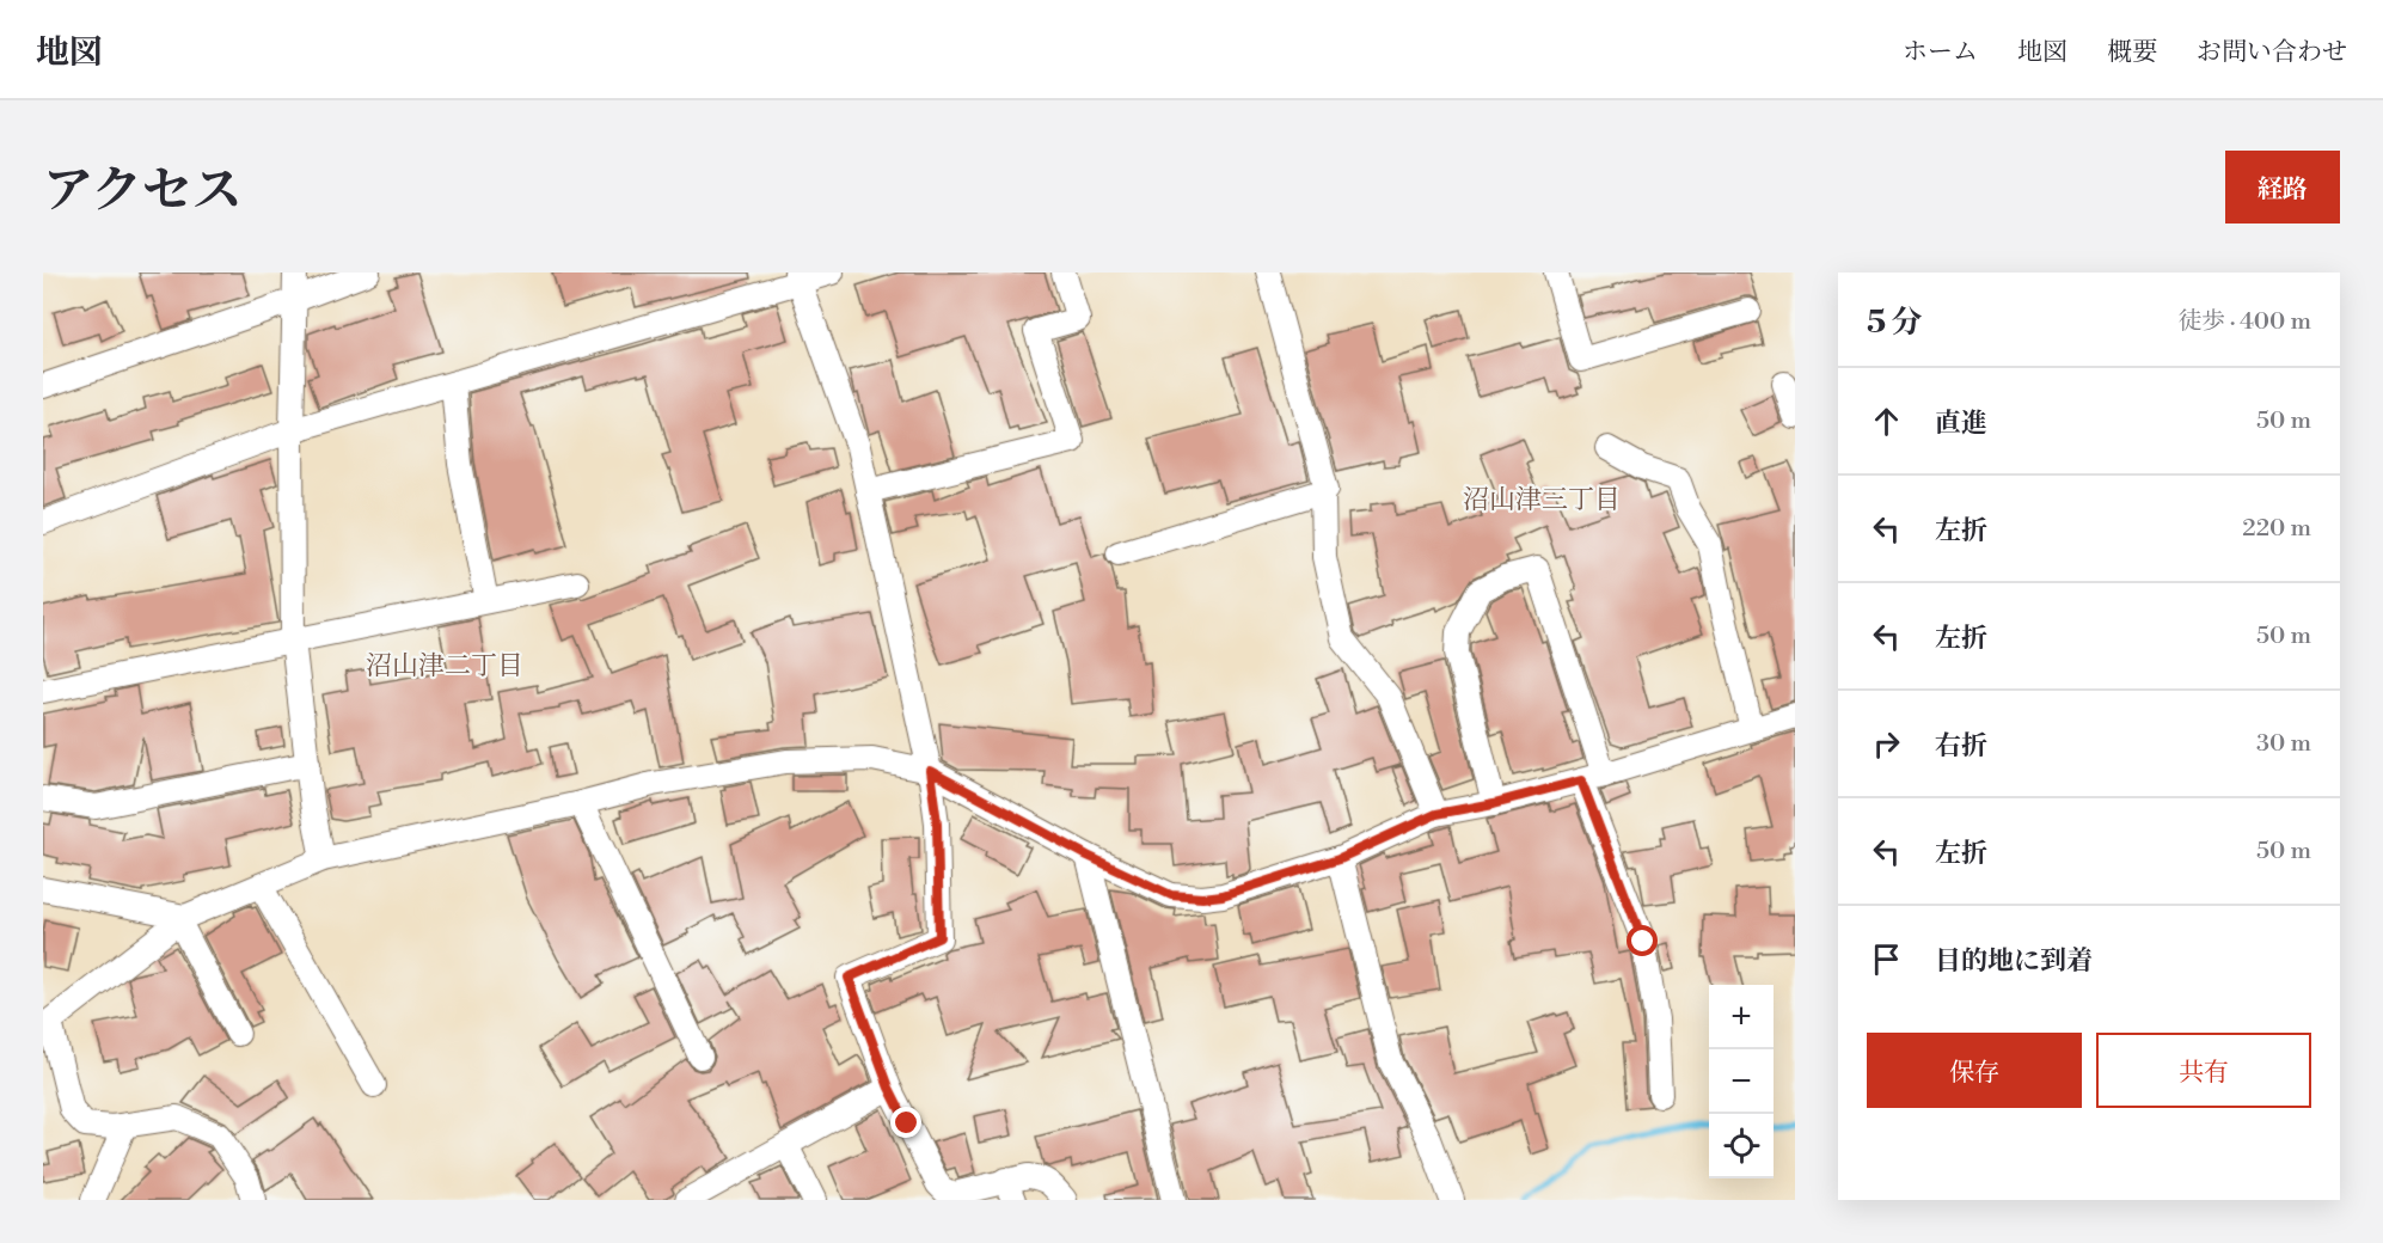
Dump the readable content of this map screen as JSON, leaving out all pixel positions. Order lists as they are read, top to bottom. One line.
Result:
{"districts":["沼山津三丁目","沼山津二丁目"],"page":{"header":"地図","nav":["ホーム","地図","概要","お問い合わせ"],"title":"アクセス","buttons":["経路",["保存","共有"]],"heading":["5 分","徒歩 · 400 m"],"list":[["直進","50 m"],["左折","220 m"],["左折","50 m"],["右折","30 m"],["左折","50 m"],"目的地に到着"],"map_buttons":["+","−"]}}
